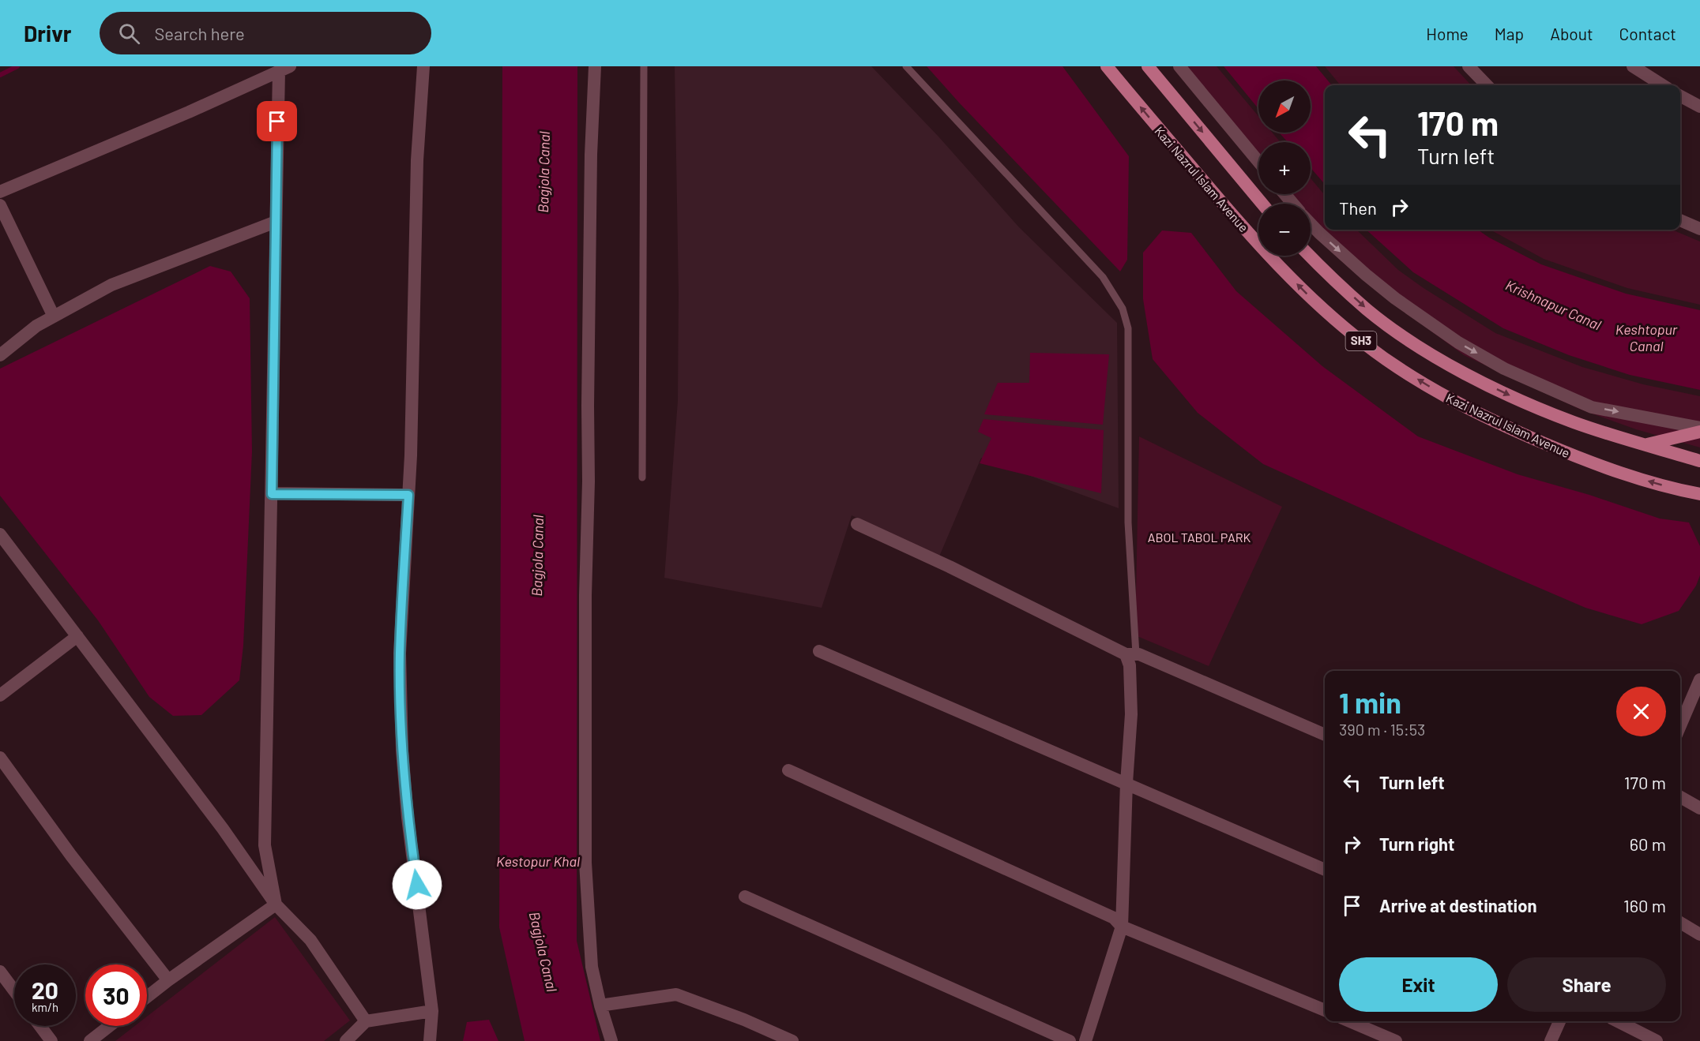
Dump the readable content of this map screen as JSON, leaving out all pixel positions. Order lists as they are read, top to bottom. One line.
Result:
{"streets":{"main road":["Kazi Nazrul Islam Avenue","SH3"]},"water":["Bagjola Canal","Krishnapur Canal","Keshtopur Canal","Kestopur Khal"],"parks":["ABOL TABOL PARK"],"north":"bottom left","page":{"header":"Drivr","search":"Search here","nav":["Home","Map","About","Contact"],"map_buttons":["+","−"],"turn":["170 m","Turn left"],"then":"Then","heading":["1 min","390 m · 15:53"],"list":[{"name":"Turn left","value":"170 m"},{"name":"Turn right","value":"60 m"},{"name":"Arrive at destination","value":"160 m"}],"buttons":["Exit","Share"],"speed":"20 km/h","limit":"30"}}
